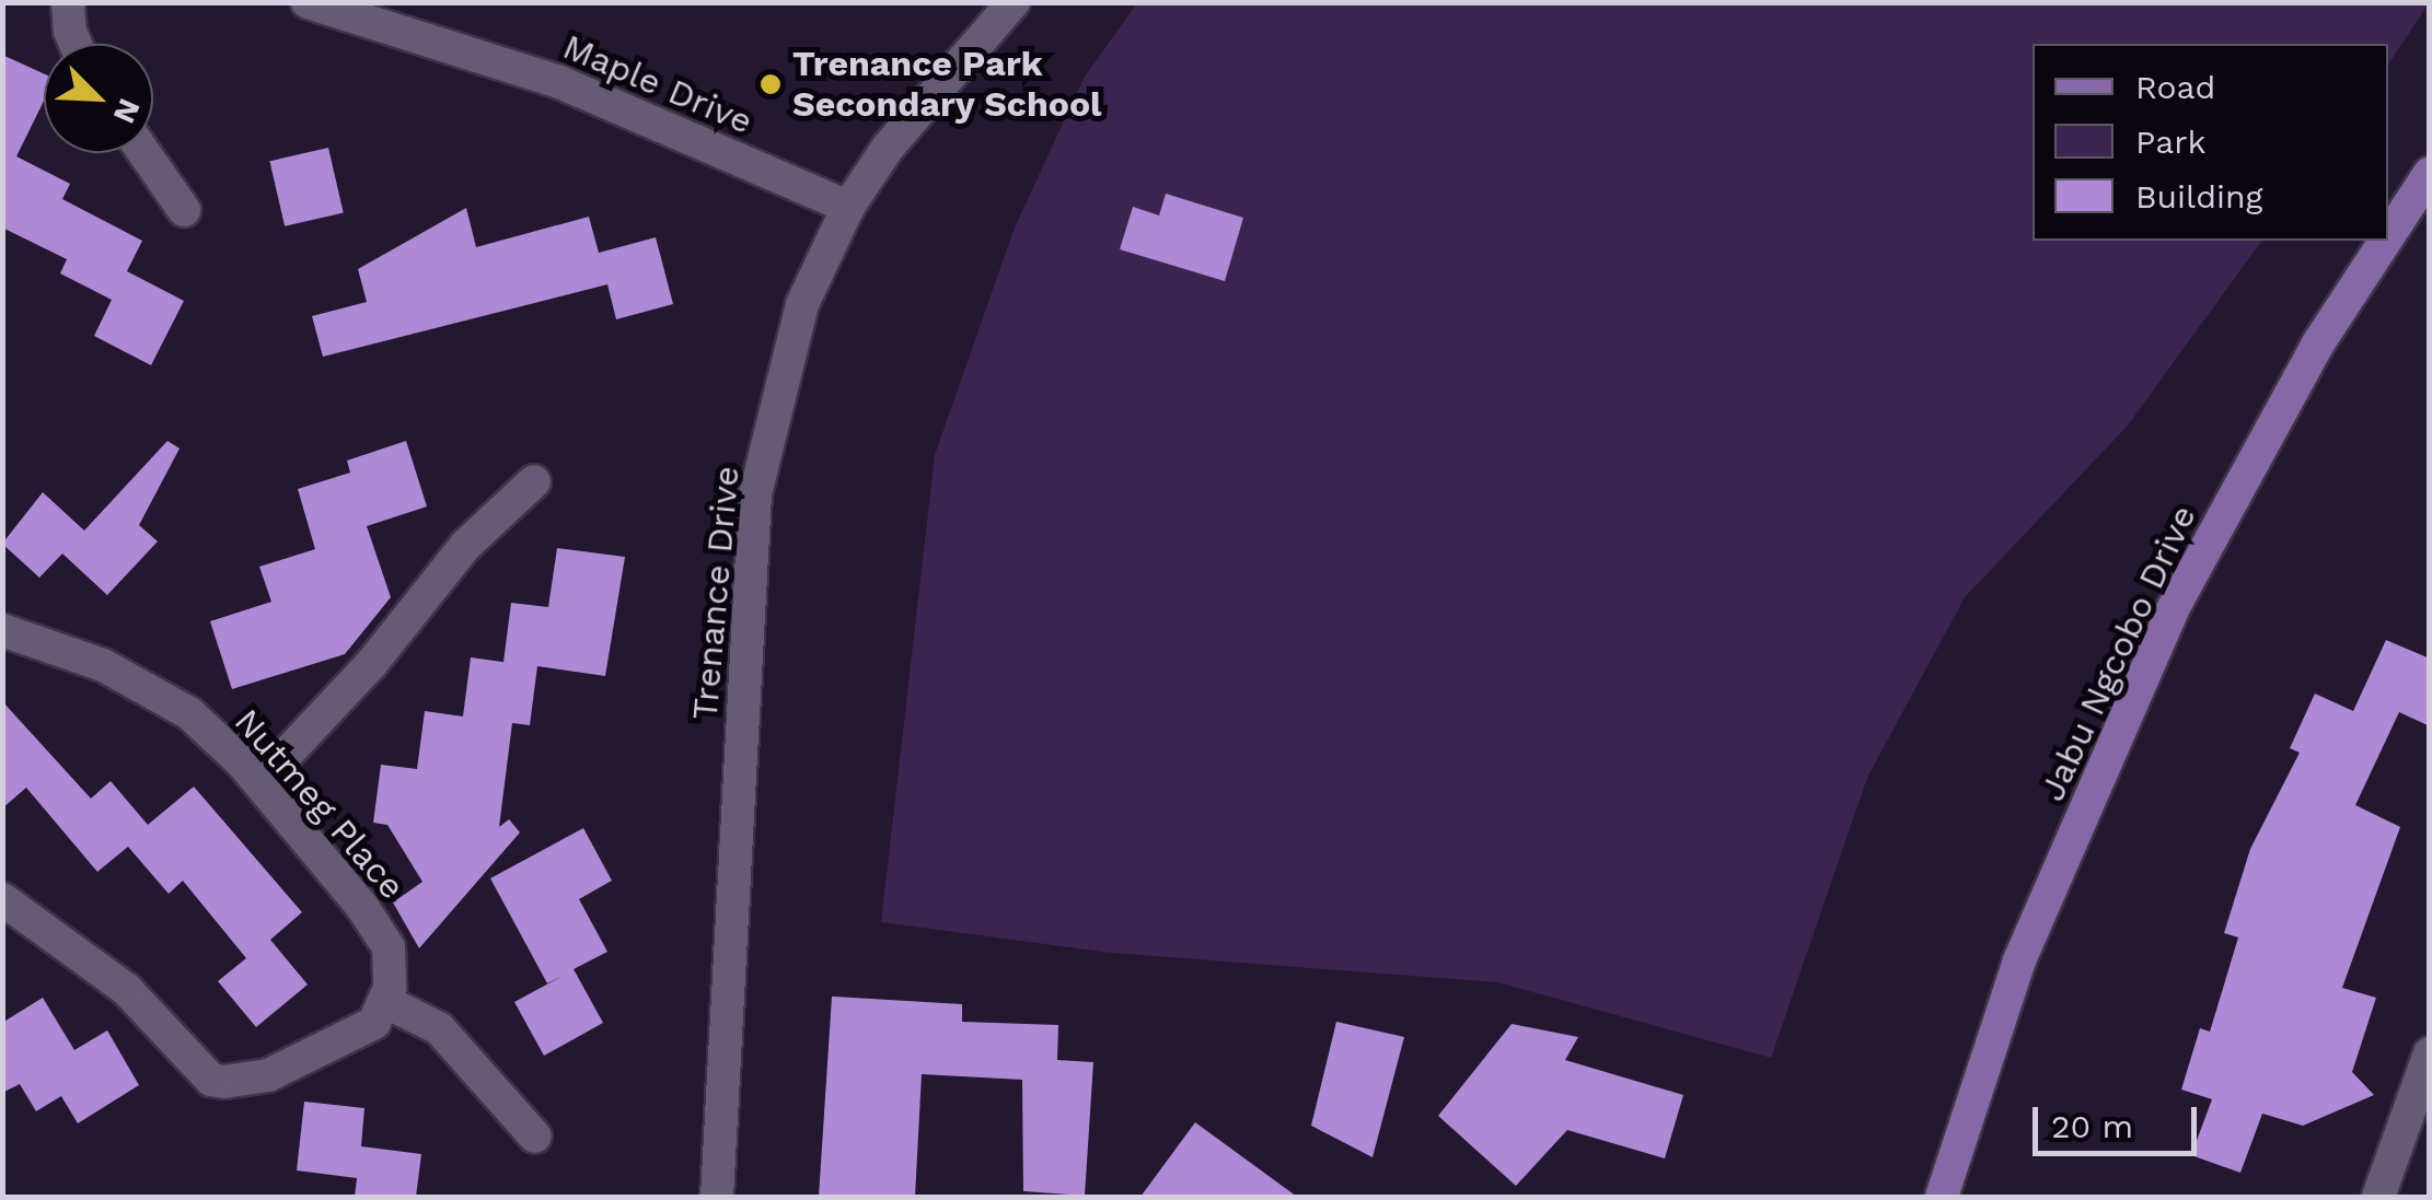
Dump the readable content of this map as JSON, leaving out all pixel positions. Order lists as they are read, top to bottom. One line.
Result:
{"streets":{"main road":["Jabu Ngcobo Drive"],"street":["Maple Drive","Trenance Drive","Nutmeg Place"]},"crossings":[["Maple Drive","Trenance Drive"]],"places":["Trenance Park Secondary School"],"legend":["Road","Park","Building"],"scale_bar":"20 m","north":"bottom right"}
